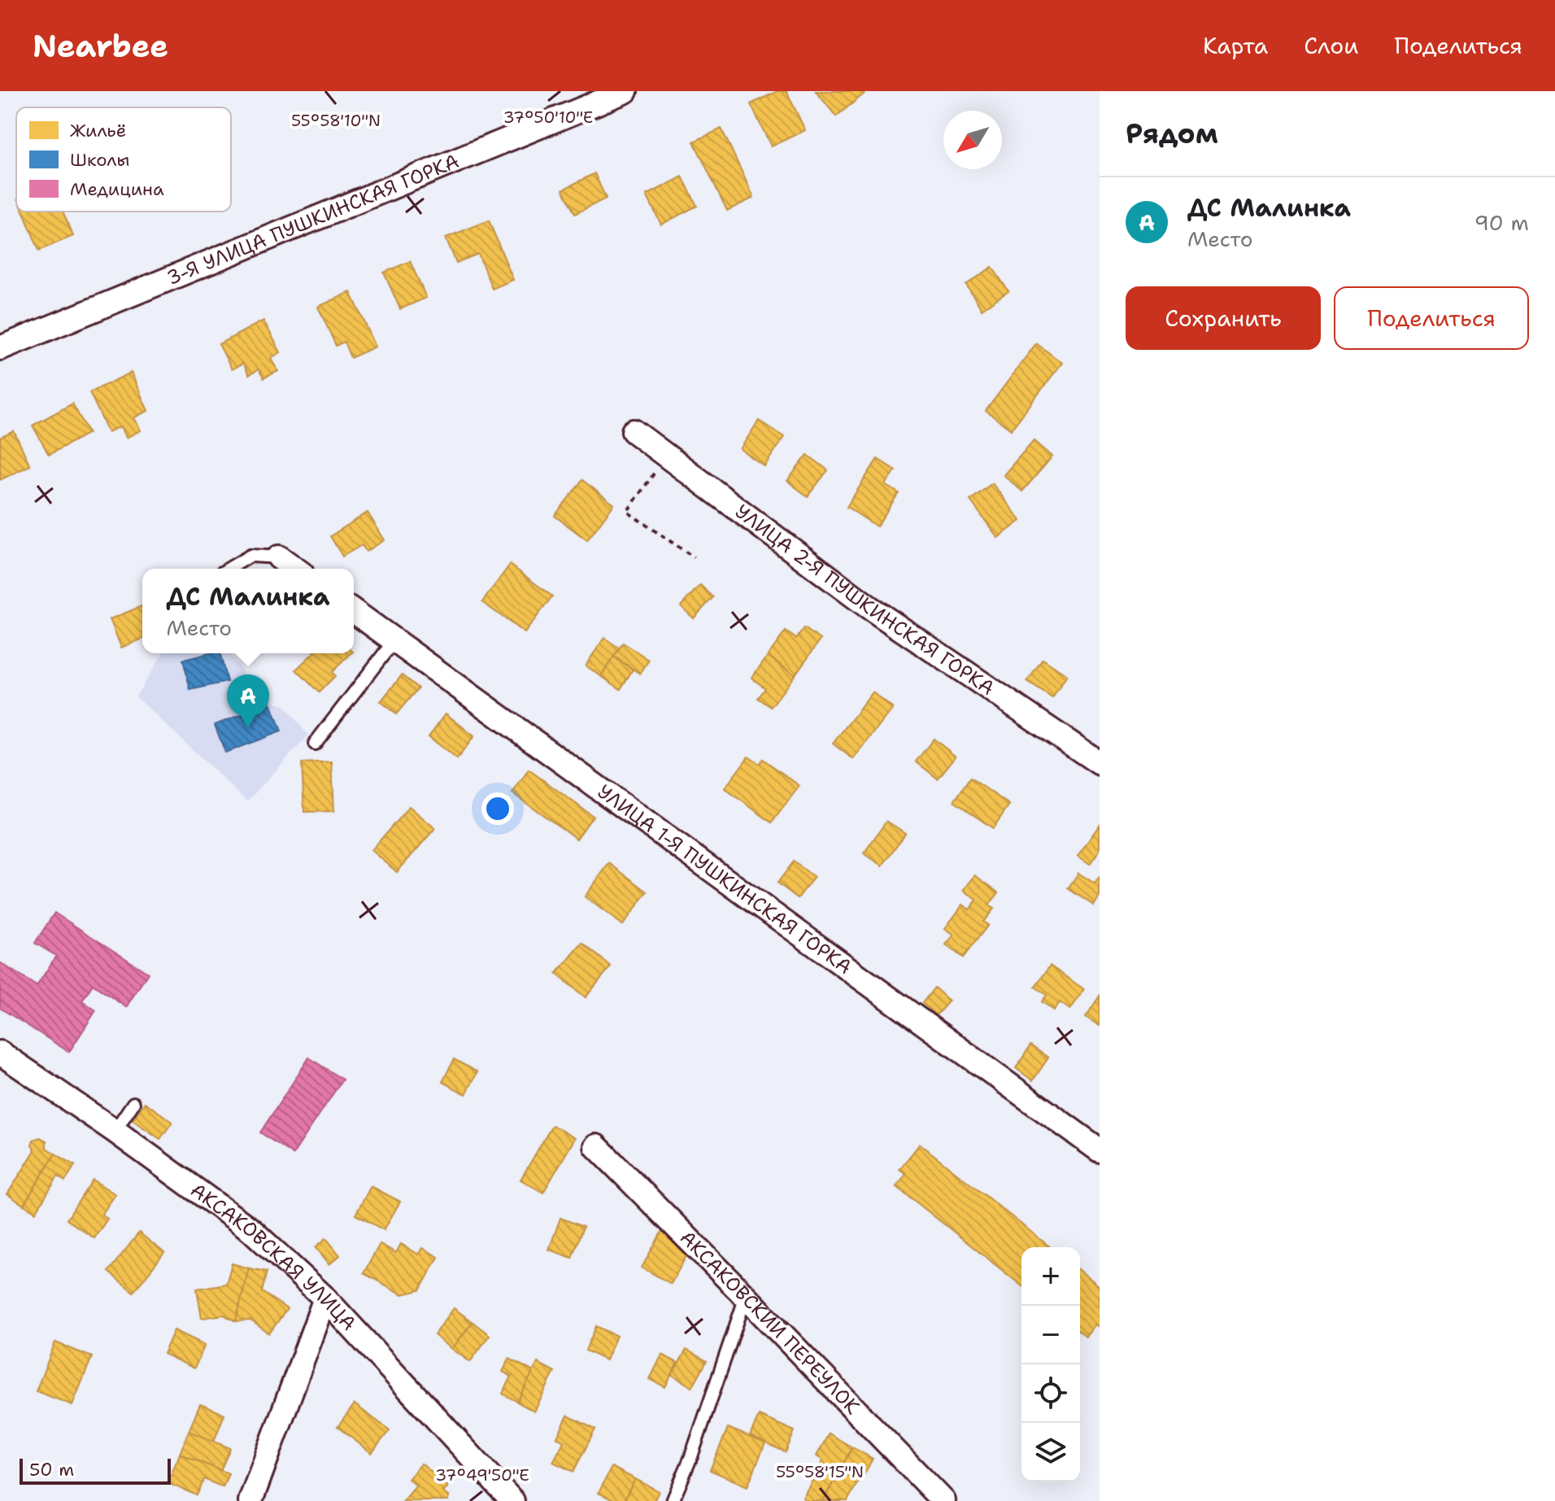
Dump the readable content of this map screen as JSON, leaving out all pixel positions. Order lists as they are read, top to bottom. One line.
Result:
{"streets":{"street":["3-Я УЛИЦА ПУШКИНСКАЯ ГОРКА","УЛИЦА 2-Я ПУШКИНСКАЯ ГОРКА","УЛИЦА 1-Я ПУШКИНСКАЯ ГОРКА","АКСАКОВСКАЯ УЛИЦА","АКСАКОВСКИЙ ПЕРЕУЛОК"]},"legend":["Жильё","Школы","Медицина"],"scale_bar":"50 m","north":"bottom left","page":{"header":"Nearbee","nav":["Карта","Слои","Поделиться"],"heading":"Рядом","list":[{"mark":"A","name":"ДС Малинка","note":"Место","value":"90 m"}],"buttons":["Сохранить","Поделиться"],"popup":["ДС Малинка","Место"],"pins":"A","map_buttons":["+","−"],"scale":"50 m"},"coordinates":["37°50'10\"E","55°58'10\"N","55°58'15\"N","37°49'50\"E"]}
